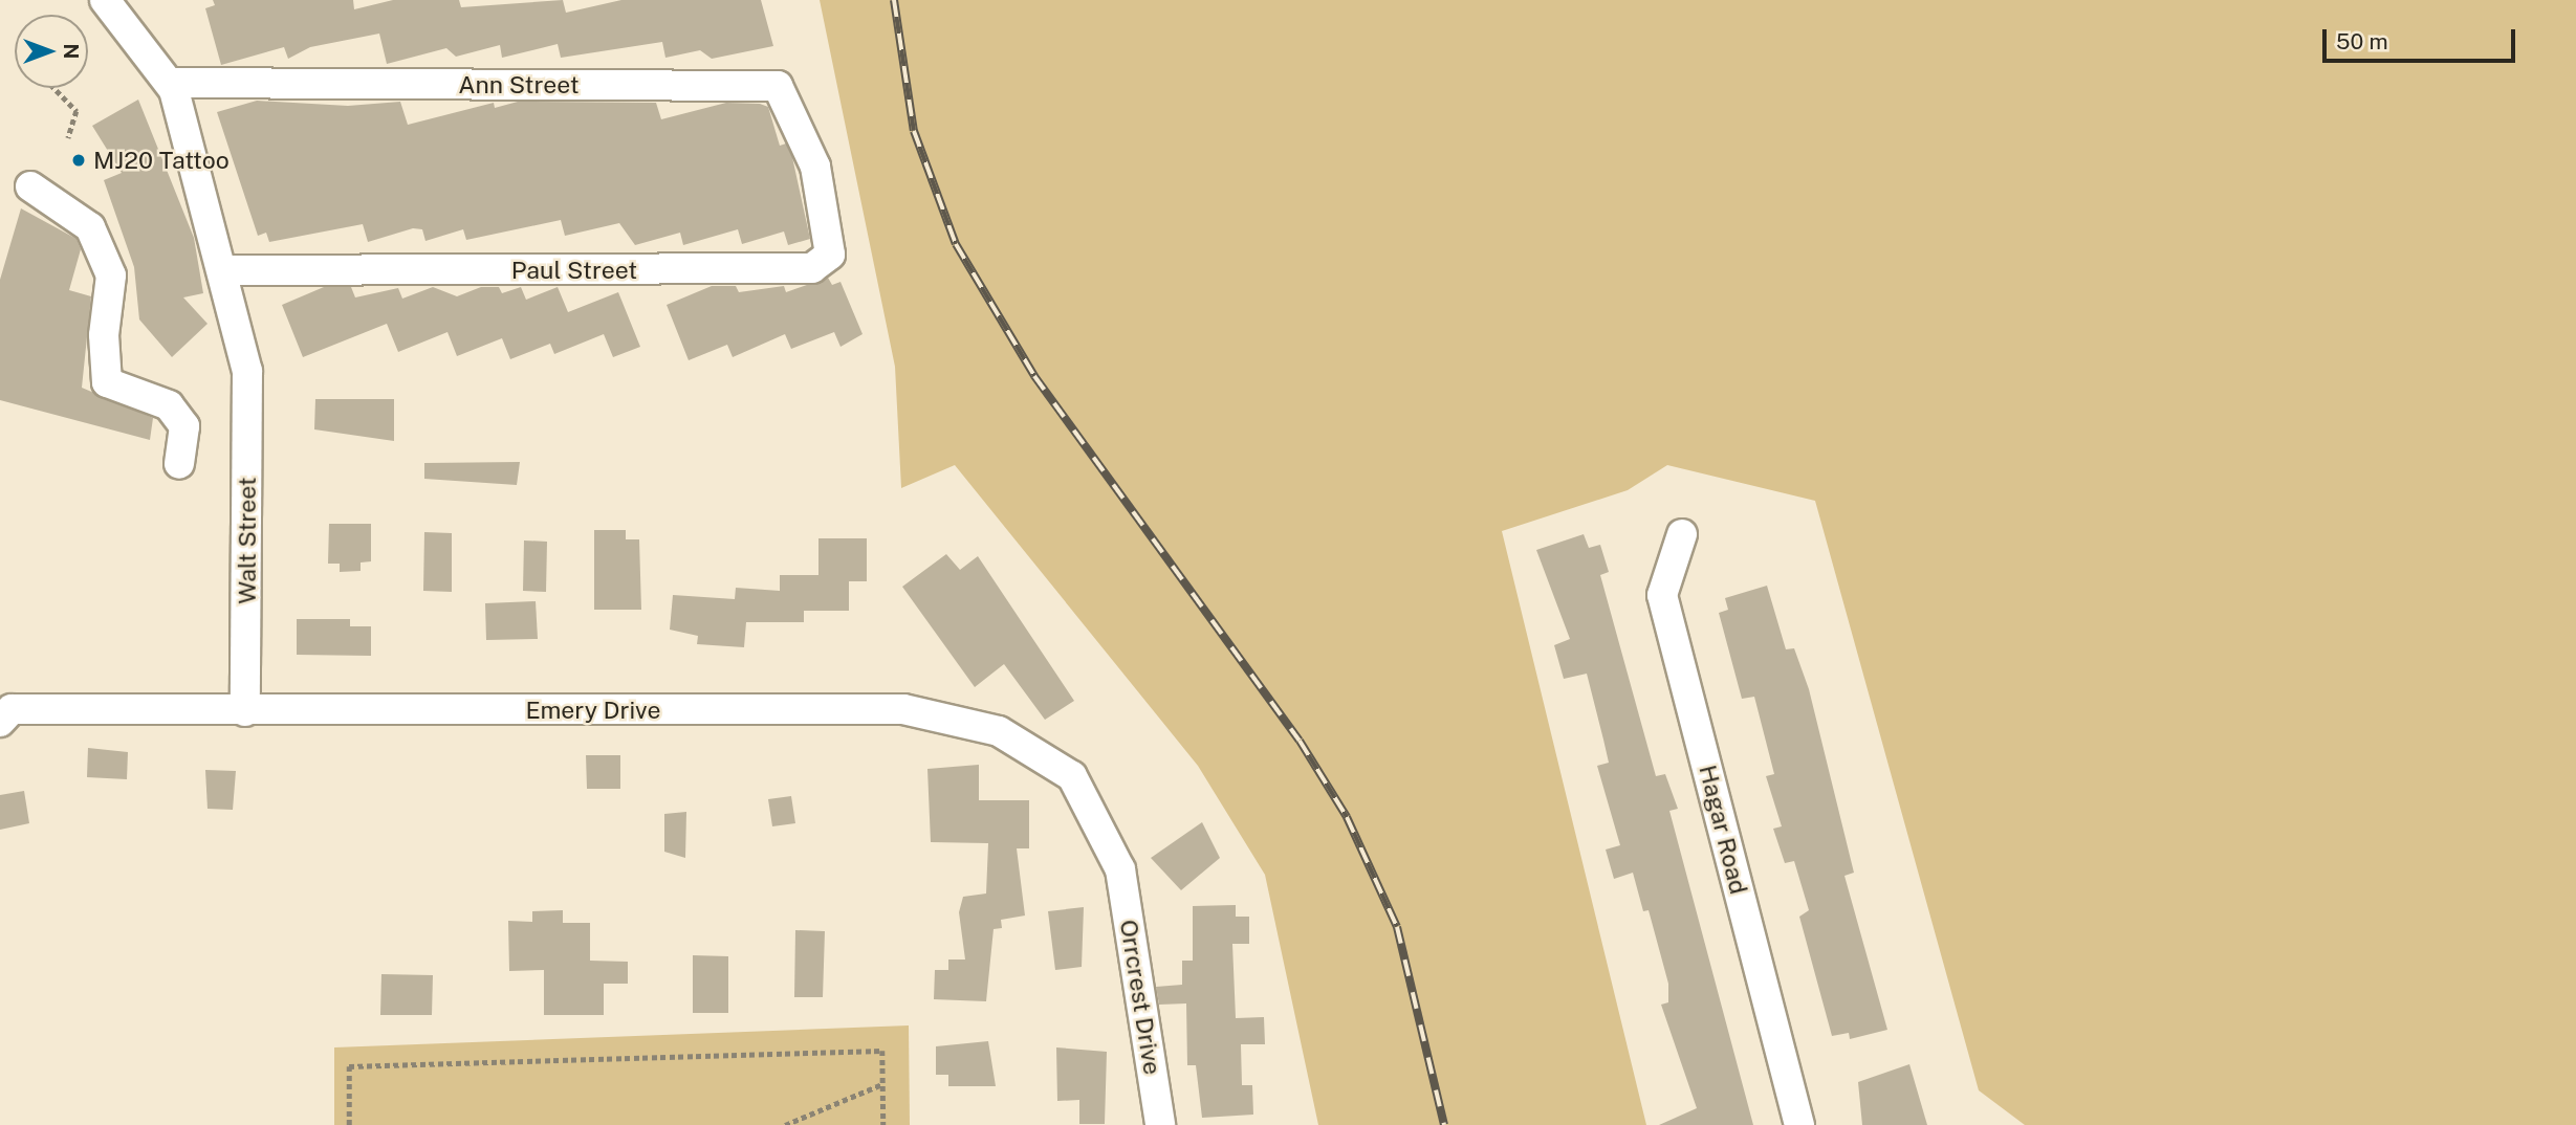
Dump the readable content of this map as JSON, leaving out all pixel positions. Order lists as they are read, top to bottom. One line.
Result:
{"streets":{"street":["Ann Street","Paul Street","Walt Street","Emery Drive","Hagar Road","Orrcrest Drive"]},"crossings":[["Ann Street","Paul Street"],["Ann Street","Walt Street"],["Paul Street","Walt Street"],["Walt Street","Emery Drive"],["Emery Drive","Orrcrest Drive"]],"places":["MJ20 Tattoo"],"scale_bar":"50 m","north":"right"}
